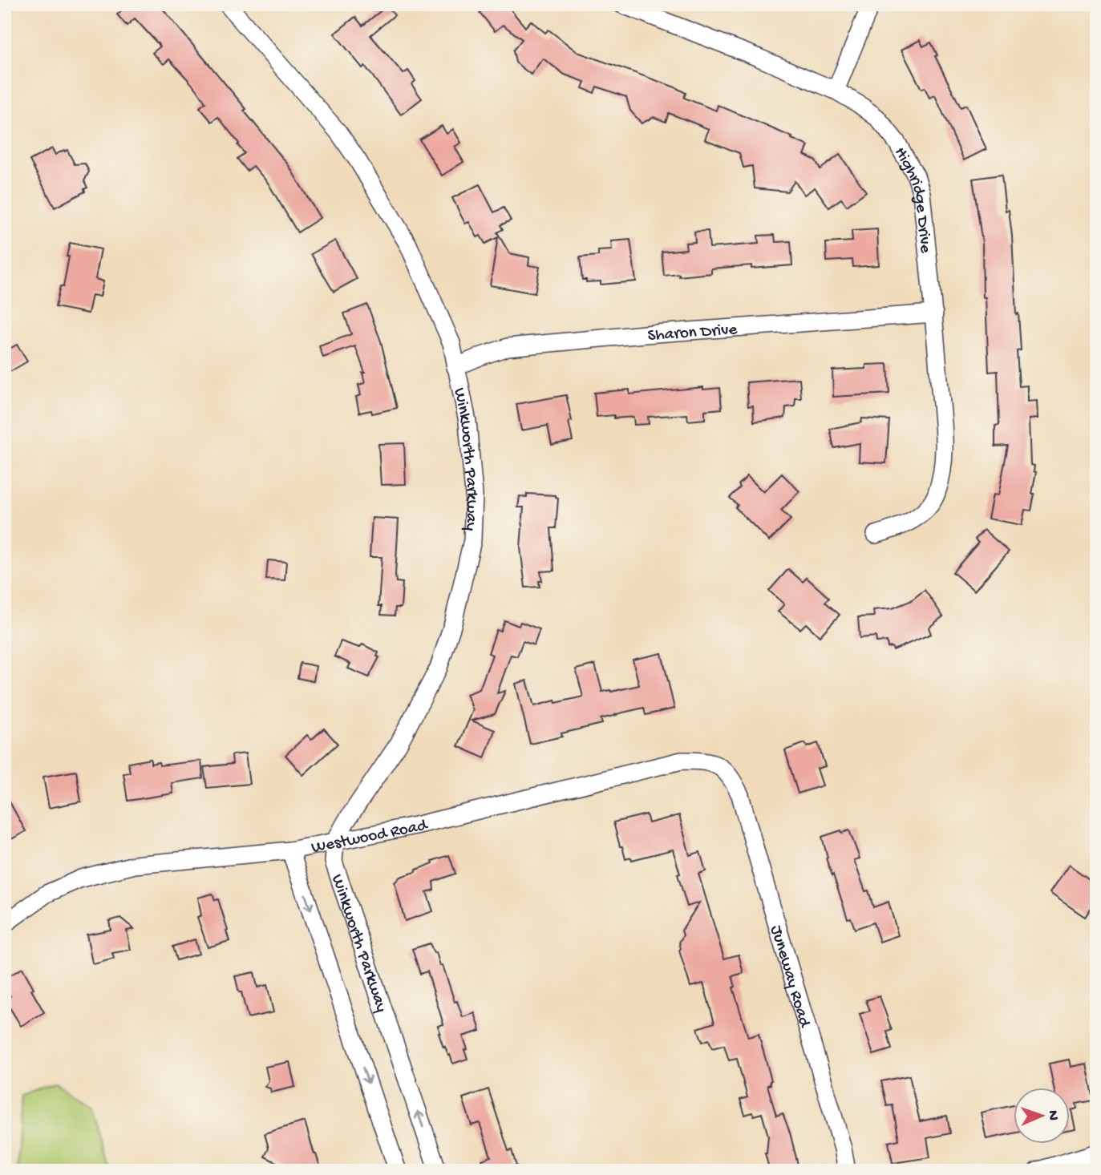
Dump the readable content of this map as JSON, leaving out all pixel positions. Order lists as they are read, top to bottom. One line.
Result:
{"streets":{"street":["Highridge Drive","Sharon Drive","Winkworth Parkway","Westwood Road","Juneway Road"]},"crossings":[["Highridge Drive","Sharon Drive"],["Sharon Drive","Winkworth Parkway"],["Winkworth Parkway","Westwood Road"],["Westwood Road","Juneway Road"]],"north":"right"}
